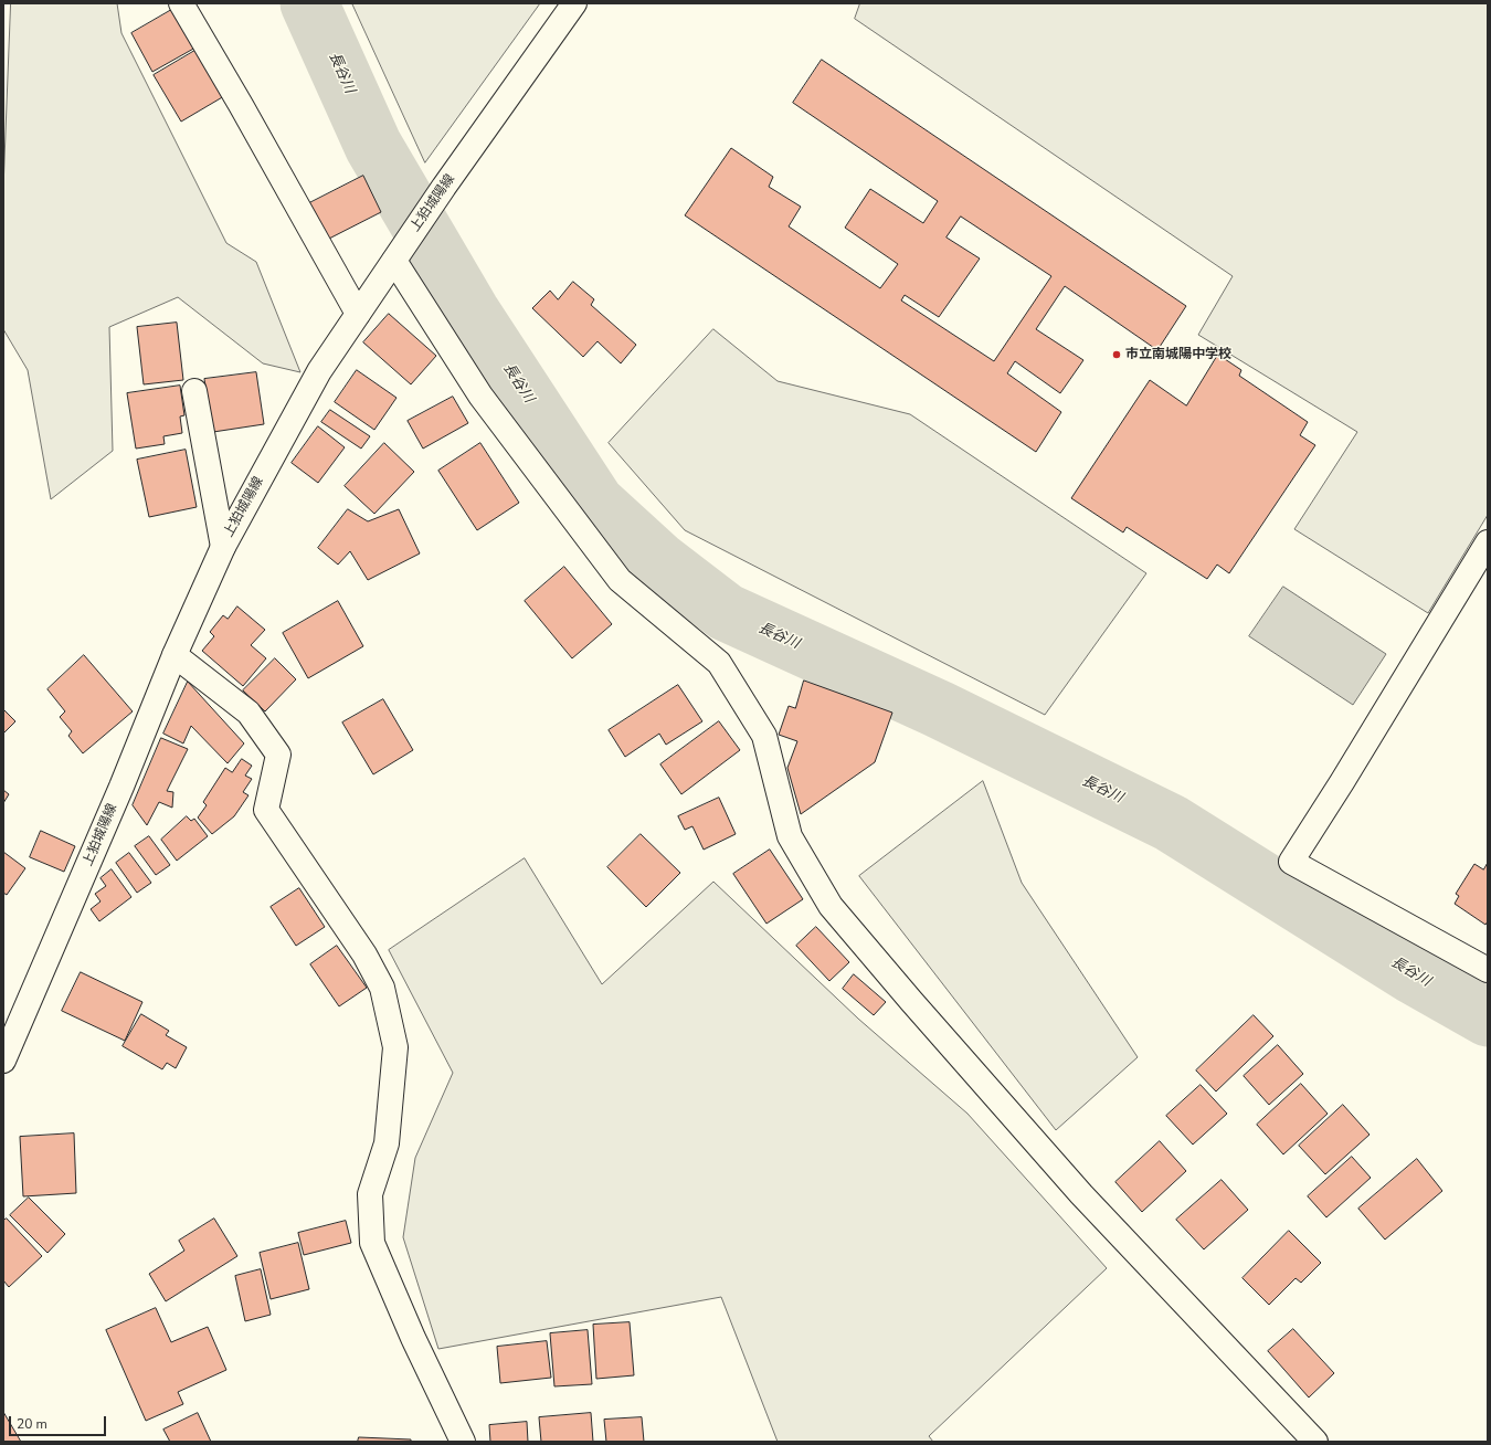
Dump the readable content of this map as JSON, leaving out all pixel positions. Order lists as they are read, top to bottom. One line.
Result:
{"streets":{"street":["上狛城陽線"]},"water":["長谷川"],"places":["市立南城陽中学校"],"scale_bar":"20 m"}
